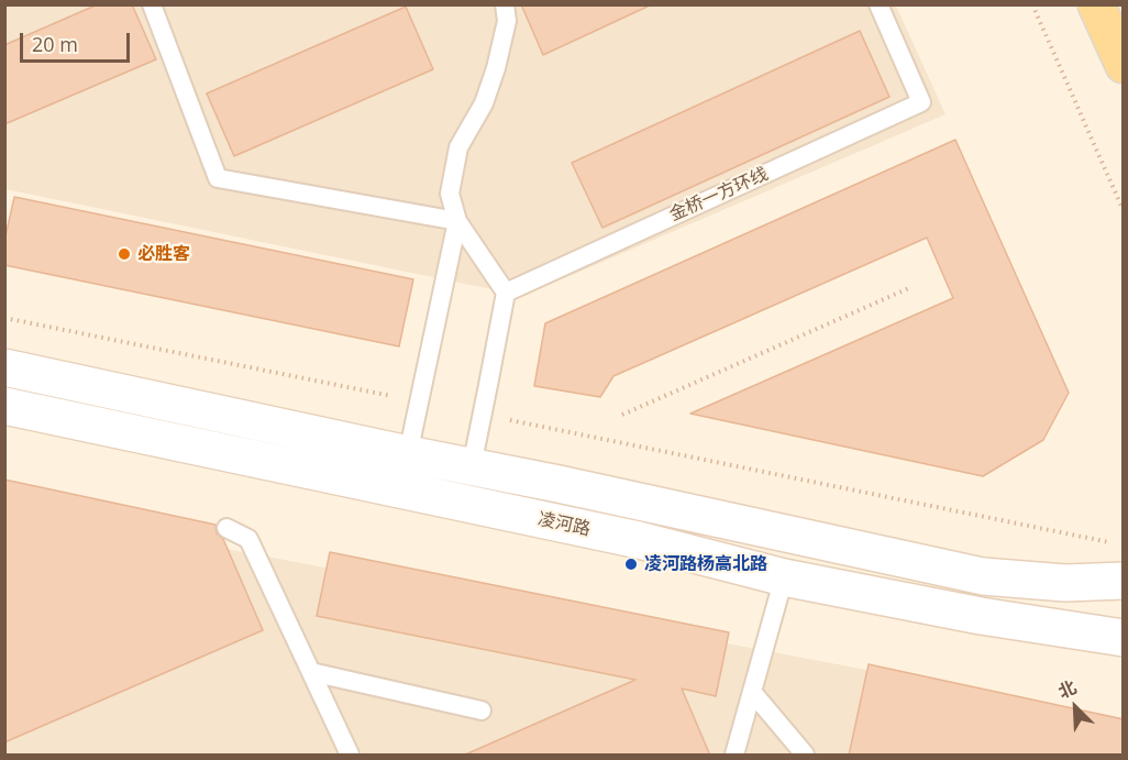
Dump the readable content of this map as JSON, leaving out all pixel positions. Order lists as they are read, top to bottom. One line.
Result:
{"streets":{"street":["凌河路"],"lane":["金桥一方环线"]},"places":["必胜客","凌河路杨高北路"],"scale_bar":"20 m","north":"top left"}
